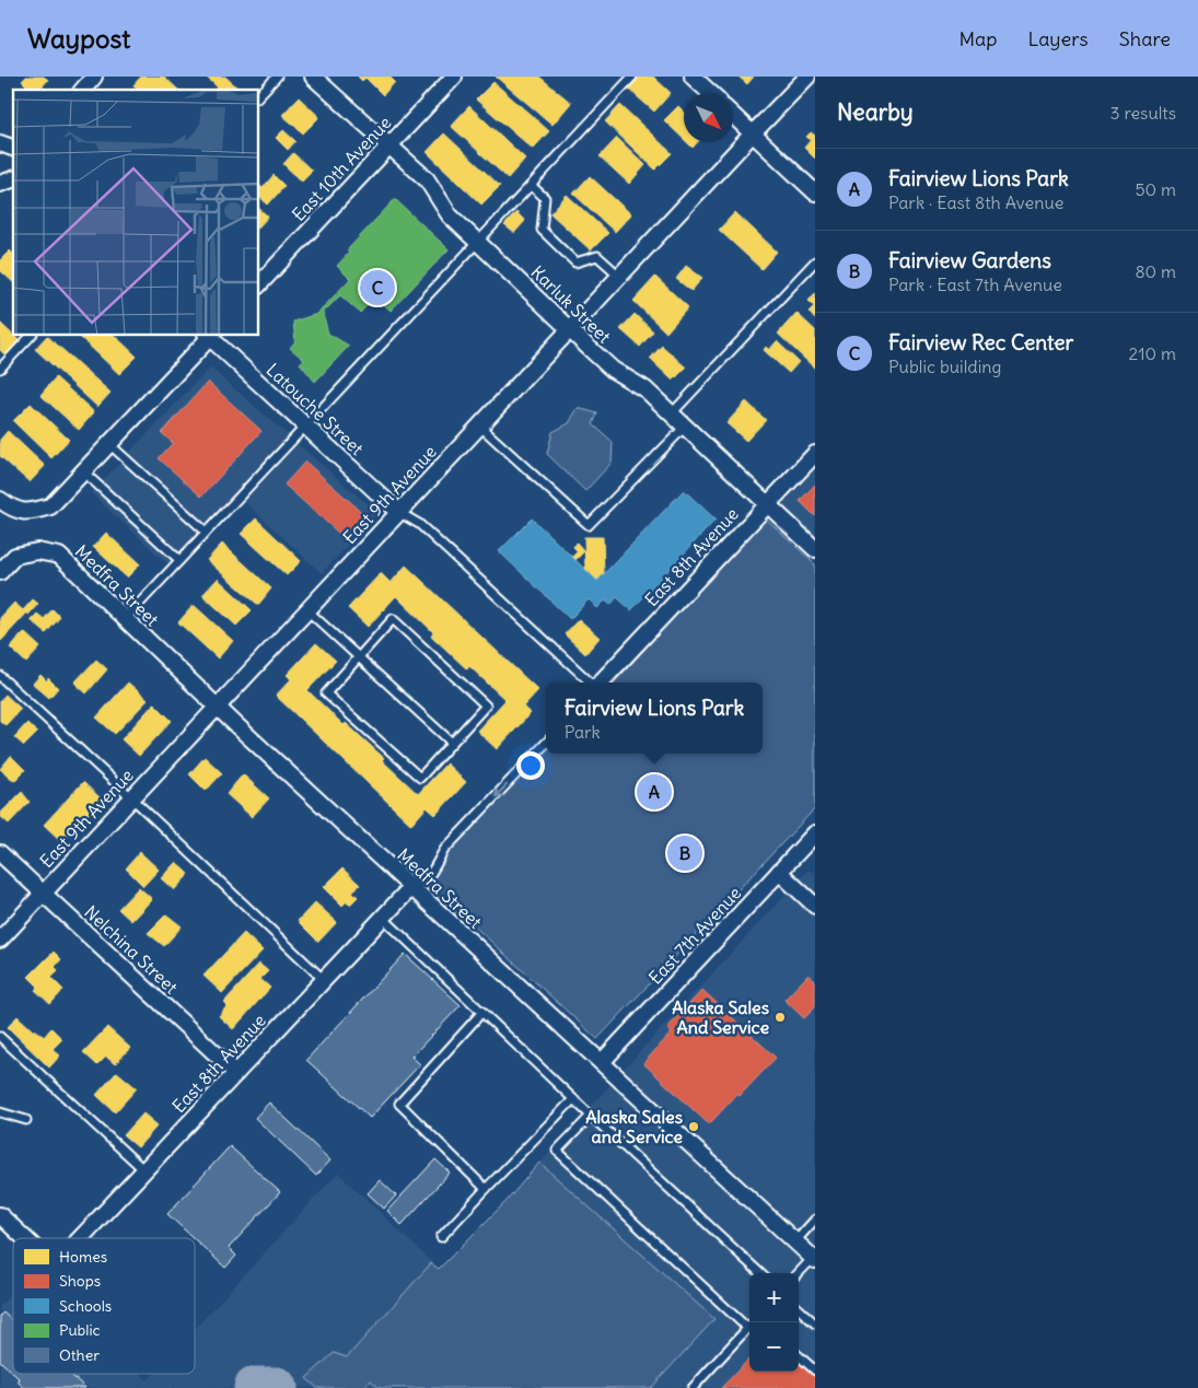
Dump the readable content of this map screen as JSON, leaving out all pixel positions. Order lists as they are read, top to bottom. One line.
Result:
{"streets":{"street":["East 10th Avenue","Karluk Street","Latouche Street","East 9th Avenue","East 8th Avenue","Medfra Street","East 7th Avenue","Nelchina Street"]},"crossings":[["East 10th Avenue","Karluk Street"],["Karluk Street","East 9th Avenue"],["Karluk Street","East 8th Avenue"],["Latouche Street","East 9th Avenue"],["East 9th Avenue","Medfra Street"],["East 9th Avenue","Nelchina Street"],["East 8th Avenue","Medfra Street"],["East 8th Avenue","Nelchina Street"],["Medfra Street","East 7th Avenue"]],"places":["Alaska Sales And Service","Alaska Sales and Service"],"legend":["Homes","Shops","Schools","Public","Other"],"north":"bottom right","page":{"header":"Waypost","nav":["Map","Layers","Share"],"heading":["Nearby","3 results"],"list":[{"mark":"A","name":"Fairview Lions Park","note":"Park · East 8th Avenue","value":"50 m"},{"mark":"B","name":"Fairview Gardens","note":"Park · East 7th Avenue","value":"80 m"},{"mark":"C","name":"Fairview Rec Center","note":"Public building","value":"210 m"}],"pins":["C","A","B"],"popup":["Fairview Lions Park","Park"],"map_buttons":["+","−"]}}
